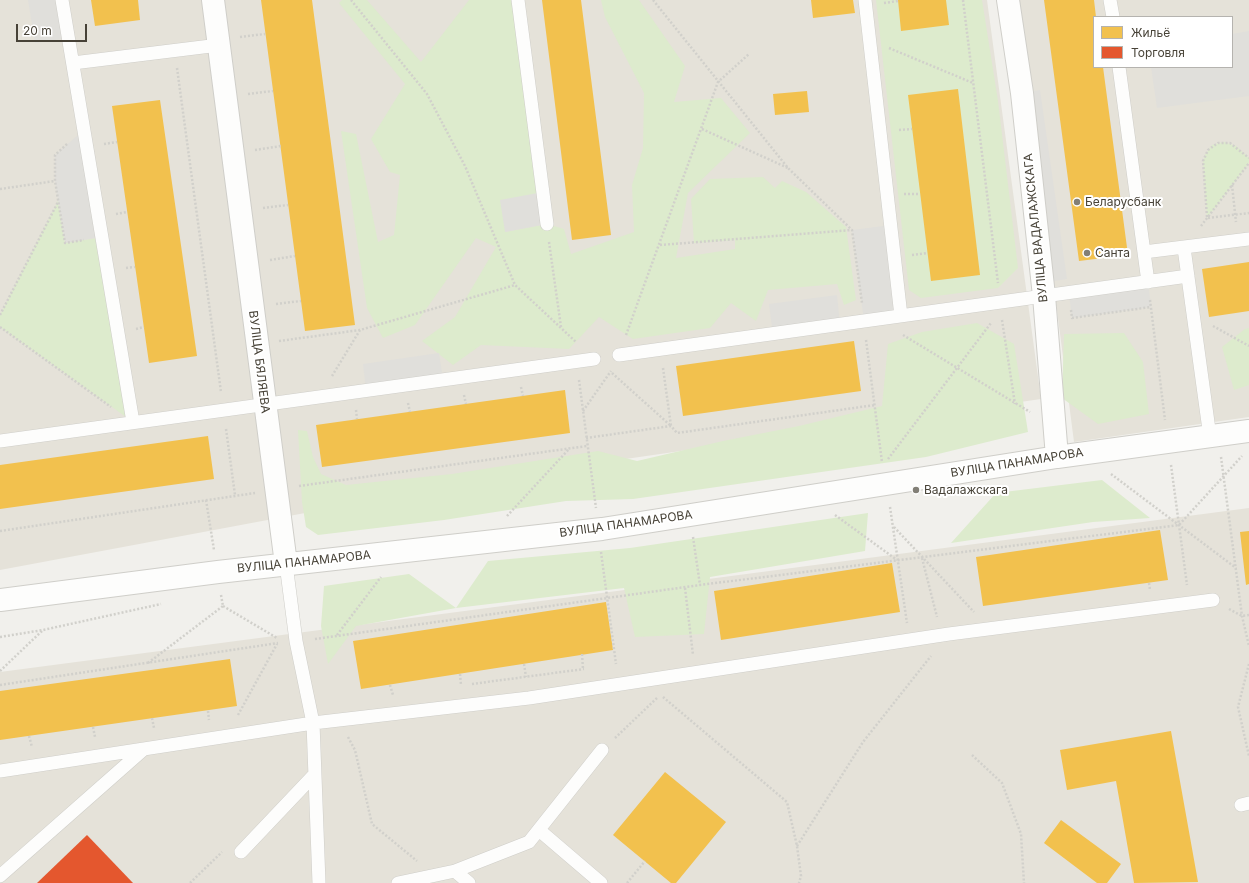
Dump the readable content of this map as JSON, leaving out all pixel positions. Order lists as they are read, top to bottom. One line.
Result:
{"streets":{"street":["ВУЛІЦА ВАДАЛАЖСКАГА","ВУЛІЦА БЯЛЯЕВА","ВУЛІЦА ПАНАМАРОВА"]},"crossings":[["ВУЛІЦА ВАДАЛАЖСКАГА","ВУЛІЦА ПАНАМАРОВА"],["ВУЛІЦА БЯЛЯЕВА","ВУЛІЦА ПАНАМАРОВА"]],"places":["Беларусбанк","Санта","Вадалажскага"],"legend":["Жильё","Торговля"],"scale_bar":"20 m"}
